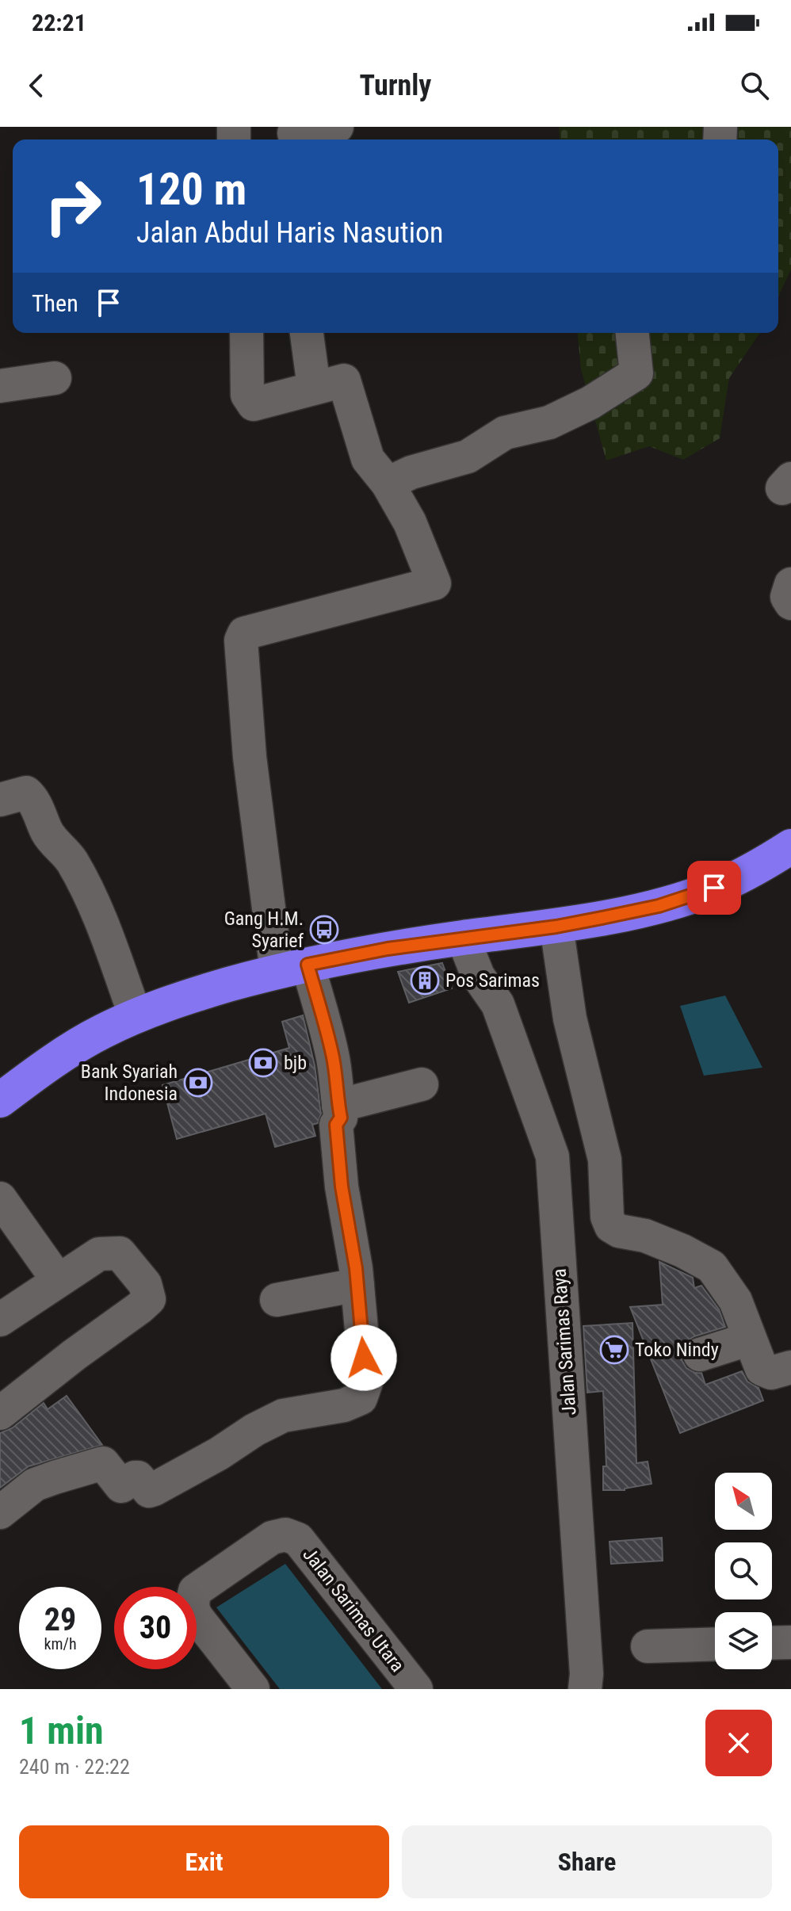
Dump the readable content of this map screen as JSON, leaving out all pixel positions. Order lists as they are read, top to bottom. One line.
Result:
{"streets":{"street":["Jalan Sarimas Raya","Jalan Sarimas Utara"]},"places":{"bus stop":["Gang H.M. Syarief"],"building":["Pos Sarimas"],"bank":["bjb","Bank Syariah Indonesia"],"supermarket":["Toko Nindy"]},"north":"top left","page":{"status":"22:21","header":"Turnly","turn":["120 m","Jalan Abdul Haris Nasution"],"then":"Then","speed":"29 km/h","limit":"30","heading":["1 min","240 m · 22:22"],"buttons":["Exit","Share"]}}
